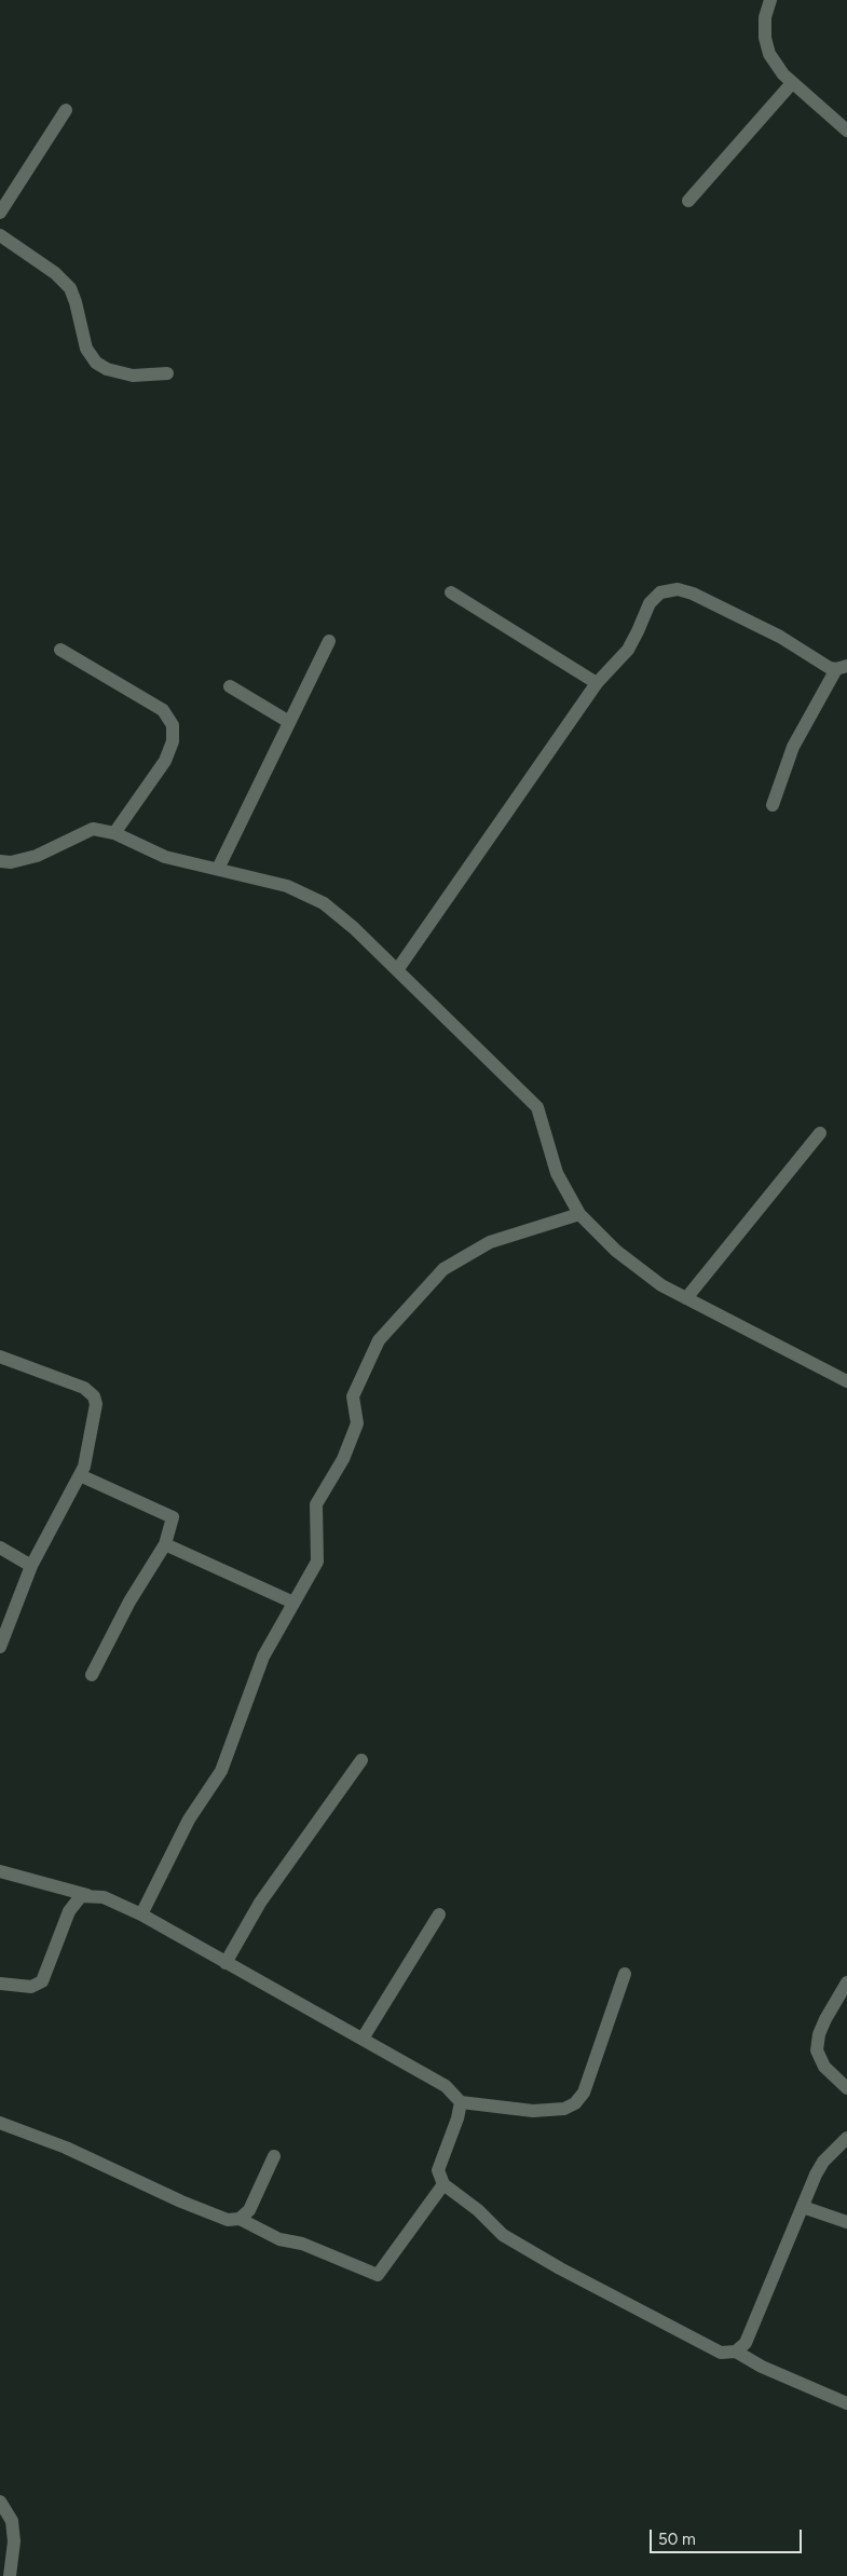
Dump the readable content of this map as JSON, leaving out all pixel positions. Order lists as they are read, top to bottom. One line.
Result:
{"scale_bar":"50 m"}
